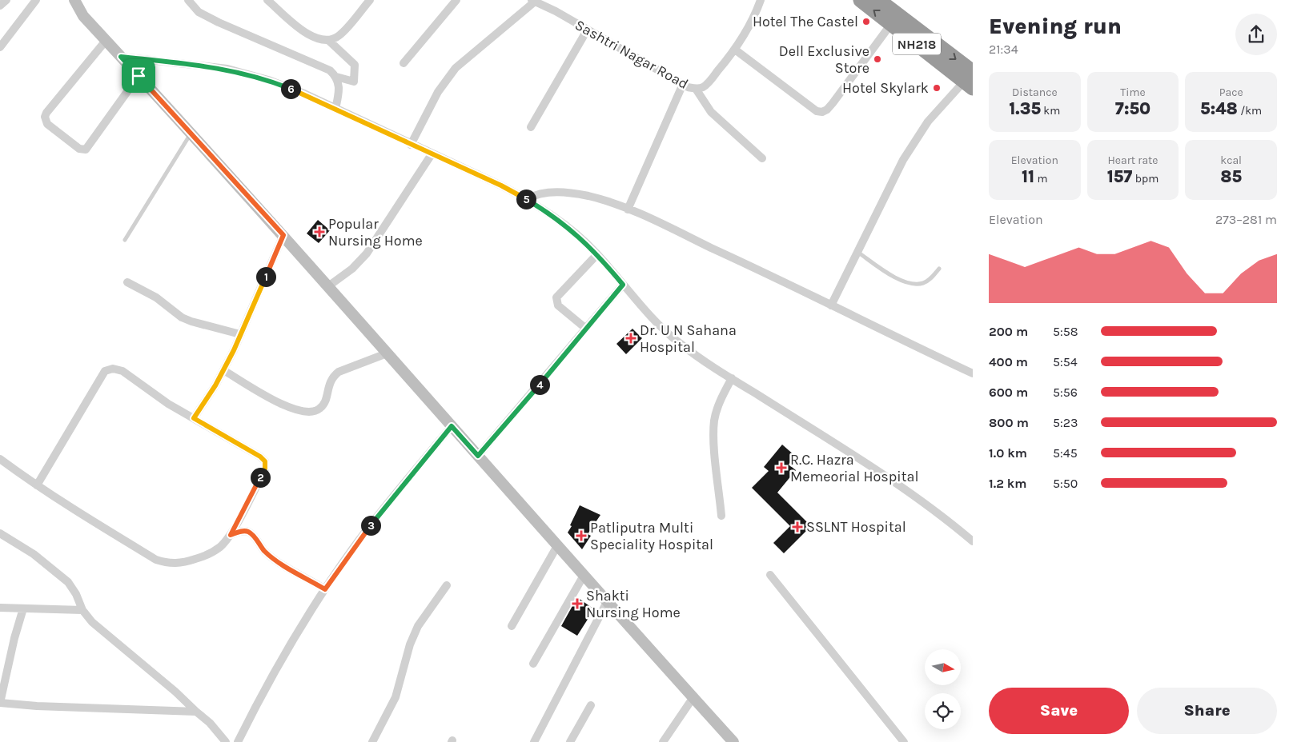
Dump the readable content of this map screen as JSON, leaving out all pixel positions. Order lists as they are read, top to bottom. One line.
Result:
{"streets":{"highway":["NH218"],"street":["Sashtri Nagar Road"]},"places":{"other":["Hotel The Castel","Dell Exclusive Store","Hotel Skylark"],"health":["Popular Nursing Home","Dr. U N Sahana Hospital","R.C. Hazra Memeorial Hospital","SSLNT Hospital","Patliputra Multi Speciality Hospital","Shakti Nursing Home"]},"north":"right","page":{"heading":["Evening run","21:34"],"stats":[["Distance","1.35 km"],["Time","7:50"],["Pace","5:48 /km"],["Elevation","11 m"],["Heart rate","157 bpm"],["kcal","85"]],"pins":["6","5","1","4","2","3"],"chart":["Elevation","273–281 m"],"list":[{"name":"200 m","note":"5:58"},{"name":"400 m","note":"5:54"},{"name":"600 m","note":"5:56"},{"name":"800 m","note":"5:23"},{"name":"1.0 km","note":"5:45"},{"name":"1.2 km","note":"5:50"}],"buttons":["Save","Share"]}}
